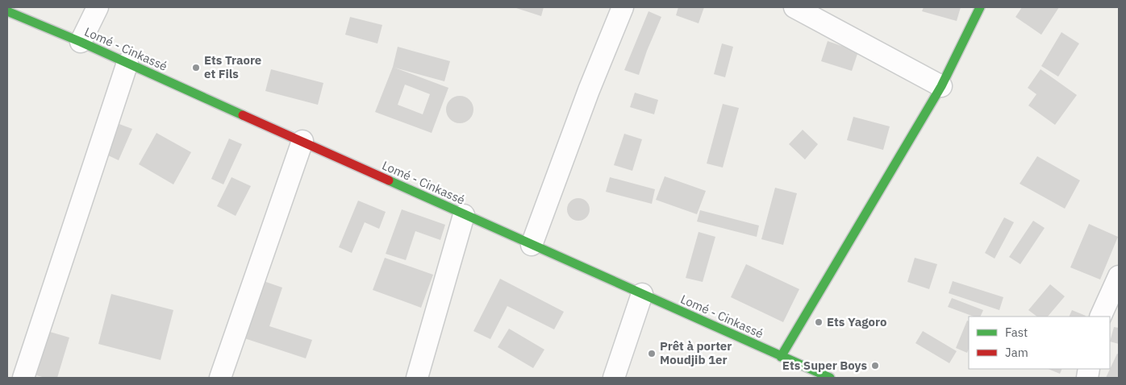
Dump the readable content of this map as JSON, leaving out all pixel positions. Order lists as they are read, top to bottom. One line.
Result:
{"streets":{"main road":["Lomé - Cinkassé"]},"places":["Ets Traore et Fils","Ets Yagoro","Prêt à porter Moudjib 1er","Ets Super Boys"],"legend":["Fast","Jam"]}
